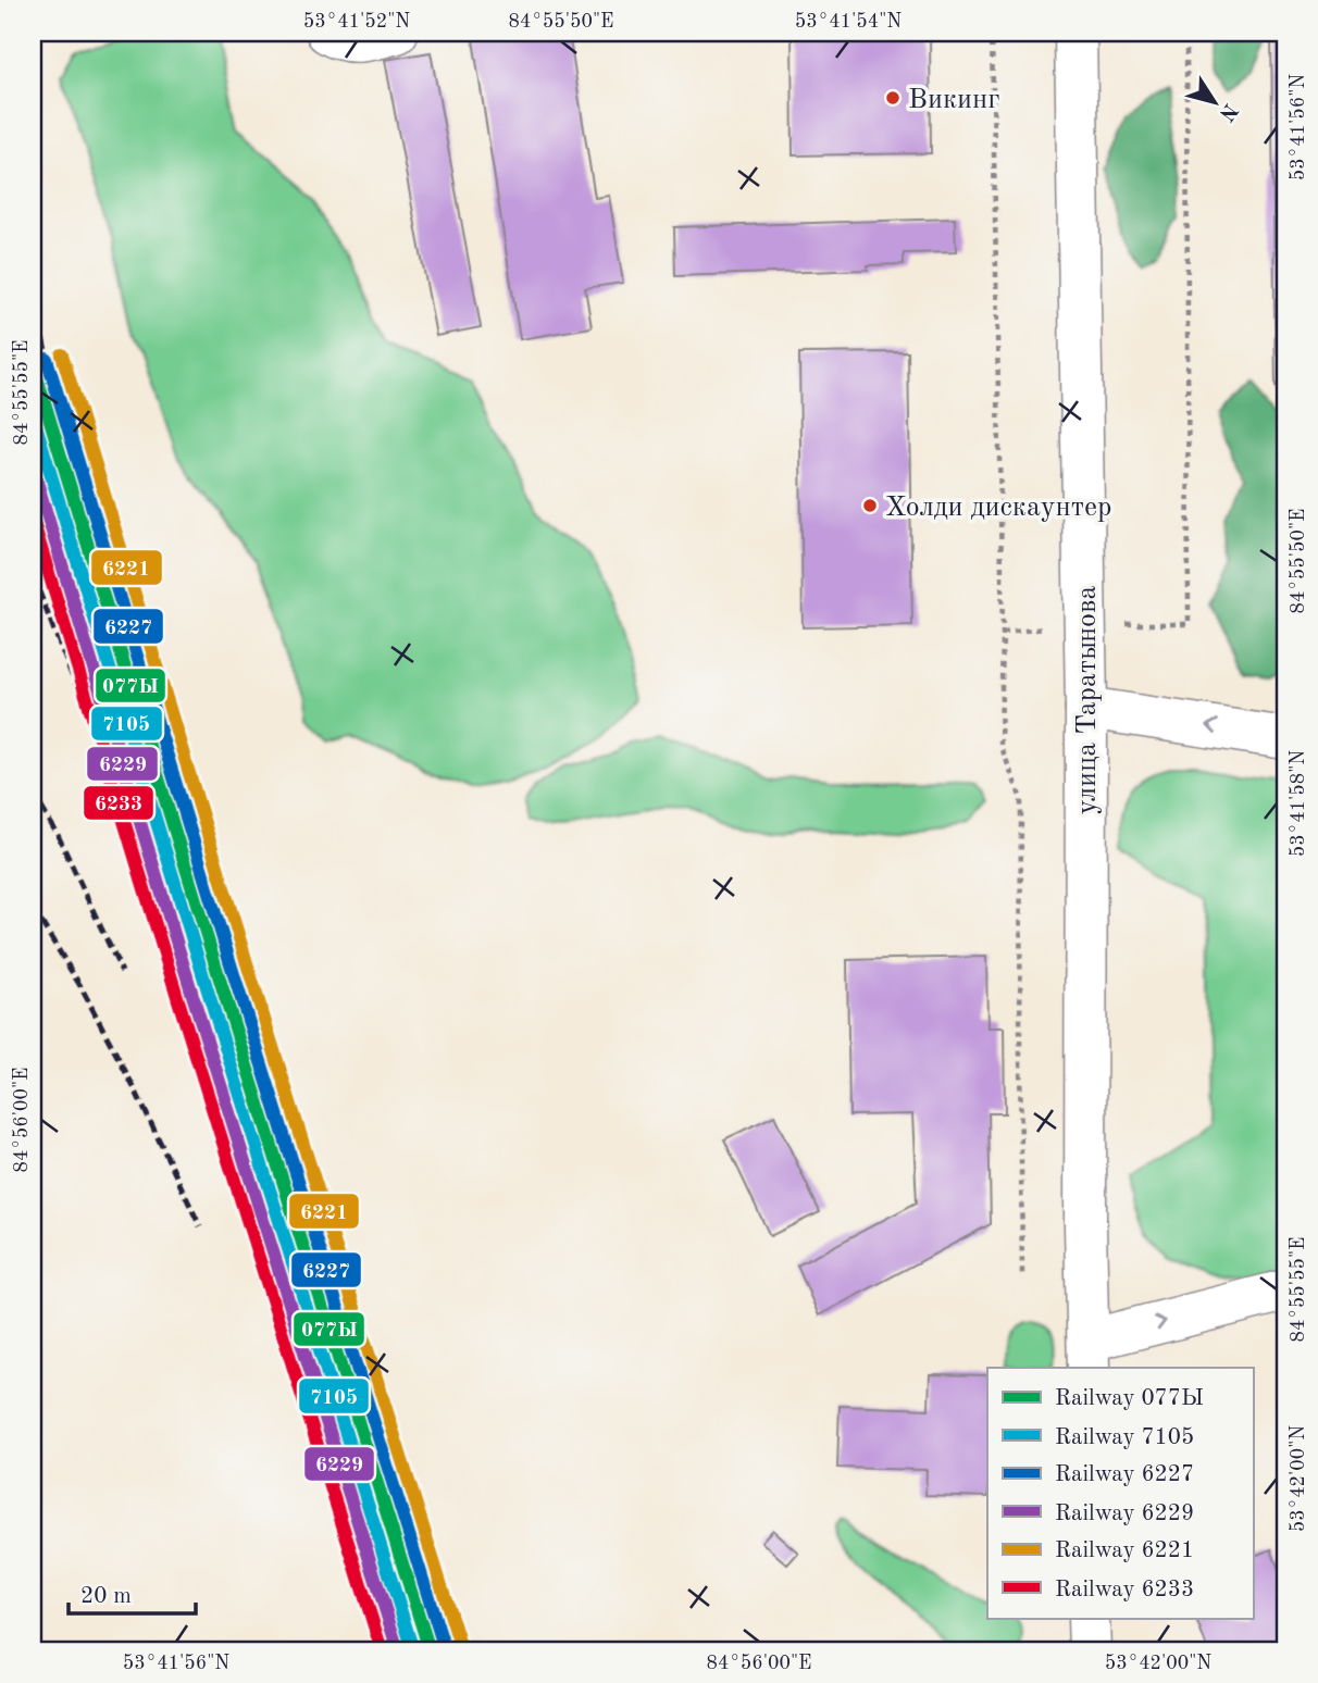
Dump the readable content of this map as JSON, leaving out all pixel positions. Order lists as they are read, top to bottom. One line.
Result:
{"streets":{"street":["улица Таратынова"]},"places":["Викинг","Холди дискаунтер"],"lines":["rail line 6221","rail line 6227","rail line 077Ы","rail line 7105","rail line 6229","rail line 6233"],"legend":["Railway 077Ы","Railway 7105","Railway 6227","Railway 6229","Railway 6221","Railway 6233"],"scale_bar":"20 m","north":"bottom right","coordinates":["53°41'52\"N","84°55'50\"E","53°41'54\"N","53°41'56\"N","84°55'55\"E","53°41'58\"N","84°56'00\"E","53°42'00\"N"]}
